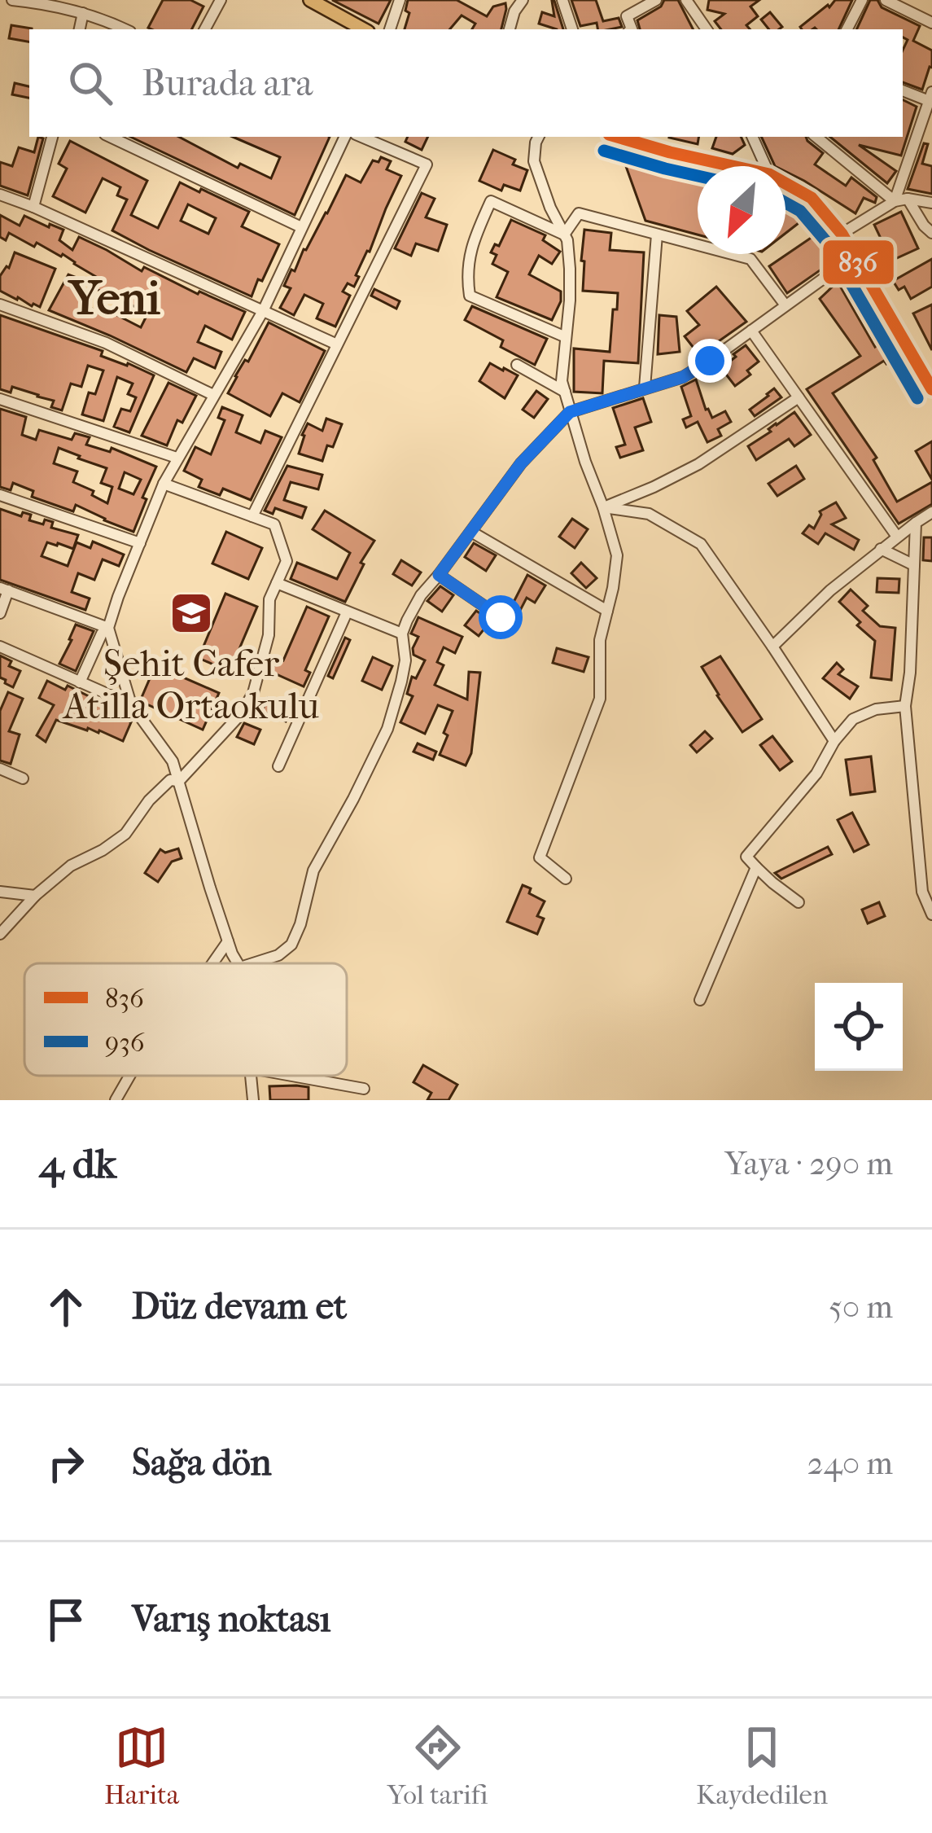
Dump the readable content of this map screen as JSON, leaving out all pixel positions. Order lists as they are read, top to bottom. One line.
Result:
{"districts":["Yeni"],"places":{"school or university":["Şehit Cafer Atilla Ortaokulu"]},"lines":["transit line 836","transit line 936"],"legend":["836","936"],"north":"bottom left","page":{"search":"Burada ara","heading":["4 dk","Yaya · 290 m"],"list":[["Düz devam et","50 m"],["Sağa dön","240 m"],"Varış noktası"],"nav":["Harita","Yol tarifi","Kaydedilen"]}}
